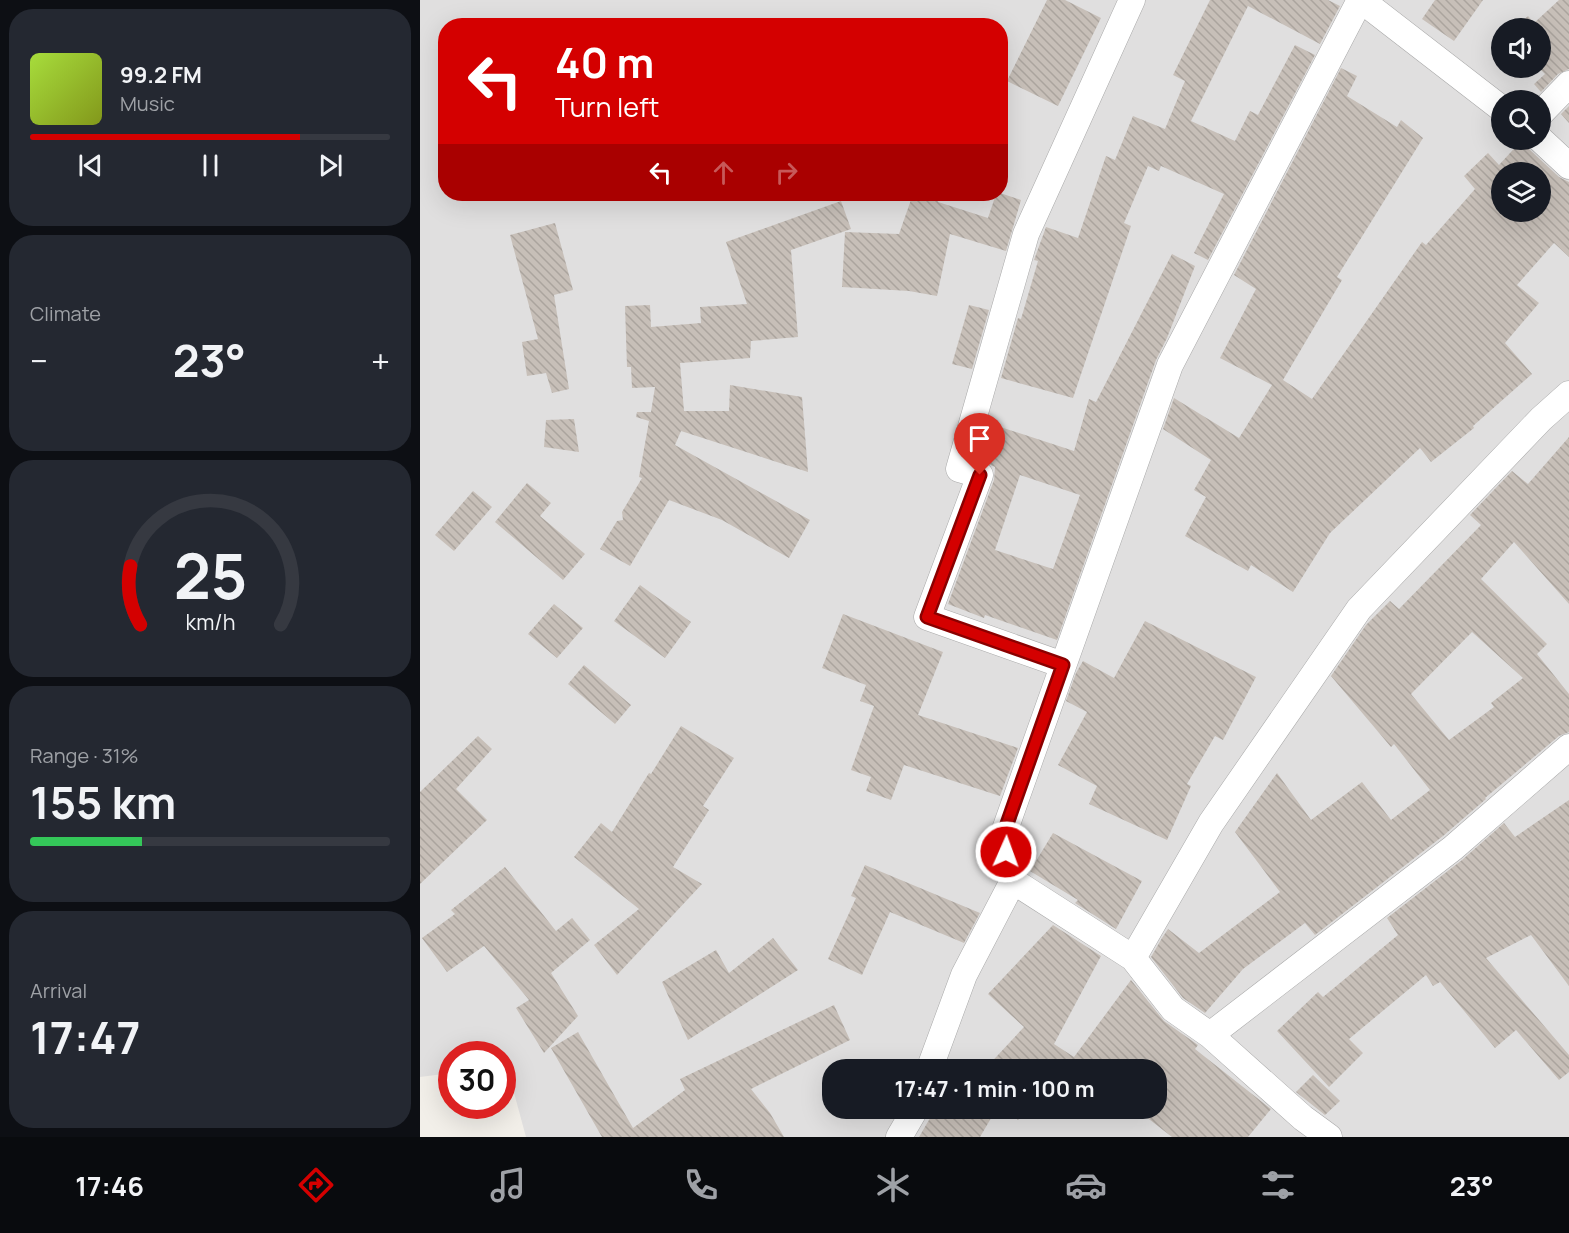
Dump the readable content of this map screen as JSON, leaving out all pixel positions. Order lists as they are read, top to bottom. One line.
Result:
{"page":{"turn":["40 m","Turn left"],"song":["99.2 FM","Music"],"tile":["Climate",["Range · 31%","155 km"],["Arrival","17:47"]],"heat":["−","23°","+"],"limit":"30","trip":"17:47 · 1 min · 100 m","tabs":["17:46","23°"],"gauge":["25","km/h"]}}
